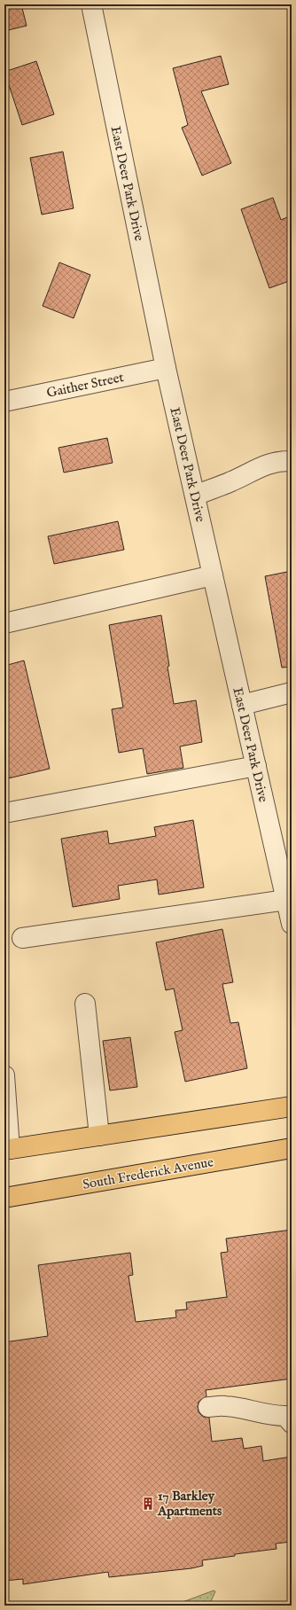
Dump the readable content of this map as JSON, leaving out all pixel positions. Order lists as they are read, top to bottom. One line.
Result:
{"streets":{"main road":["South Frederick Avenue"],"street":["East Deer Park Drive","Gaither Street"]},"crossings":[["East Deer Park Drive","Gaither Street"]],"places":{"building":["17 Barkley Apartments"]}}
